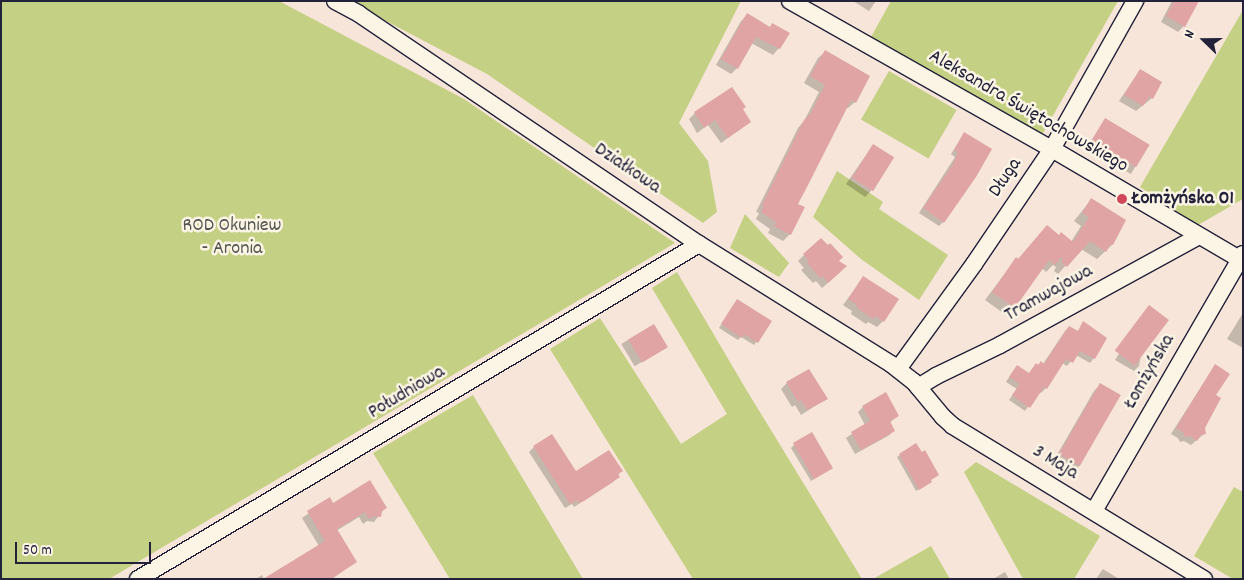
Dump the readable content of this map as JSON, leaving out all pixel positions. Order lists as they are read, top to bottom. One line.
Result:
{"streets":{"street":["Aleksandra Świętochowskiego","Działkowa","Długa","Tramwajowa","Łomżyńska","Południowa","3 Maja"]},"crossings":[["Aleksandra Świętochowskiego","Długa"],["Aleksandra Świętochowskiego","Tramwajowa"],["Aleksandra Świętochowskiego","Łomżyńska"],["Działkowa","Długa"],["Działkowa","Południowa"],["Działkowa","3 Maja"],["Długa","3 Maja"],["Tramwajowa","3 Maja"],["Łomżyńska","3 Maja"]],"parks":["ROD Okuniew - Aronia"],"places":["Łomżyńska 01"],"scale_bar":"50 m","north":"left"}
